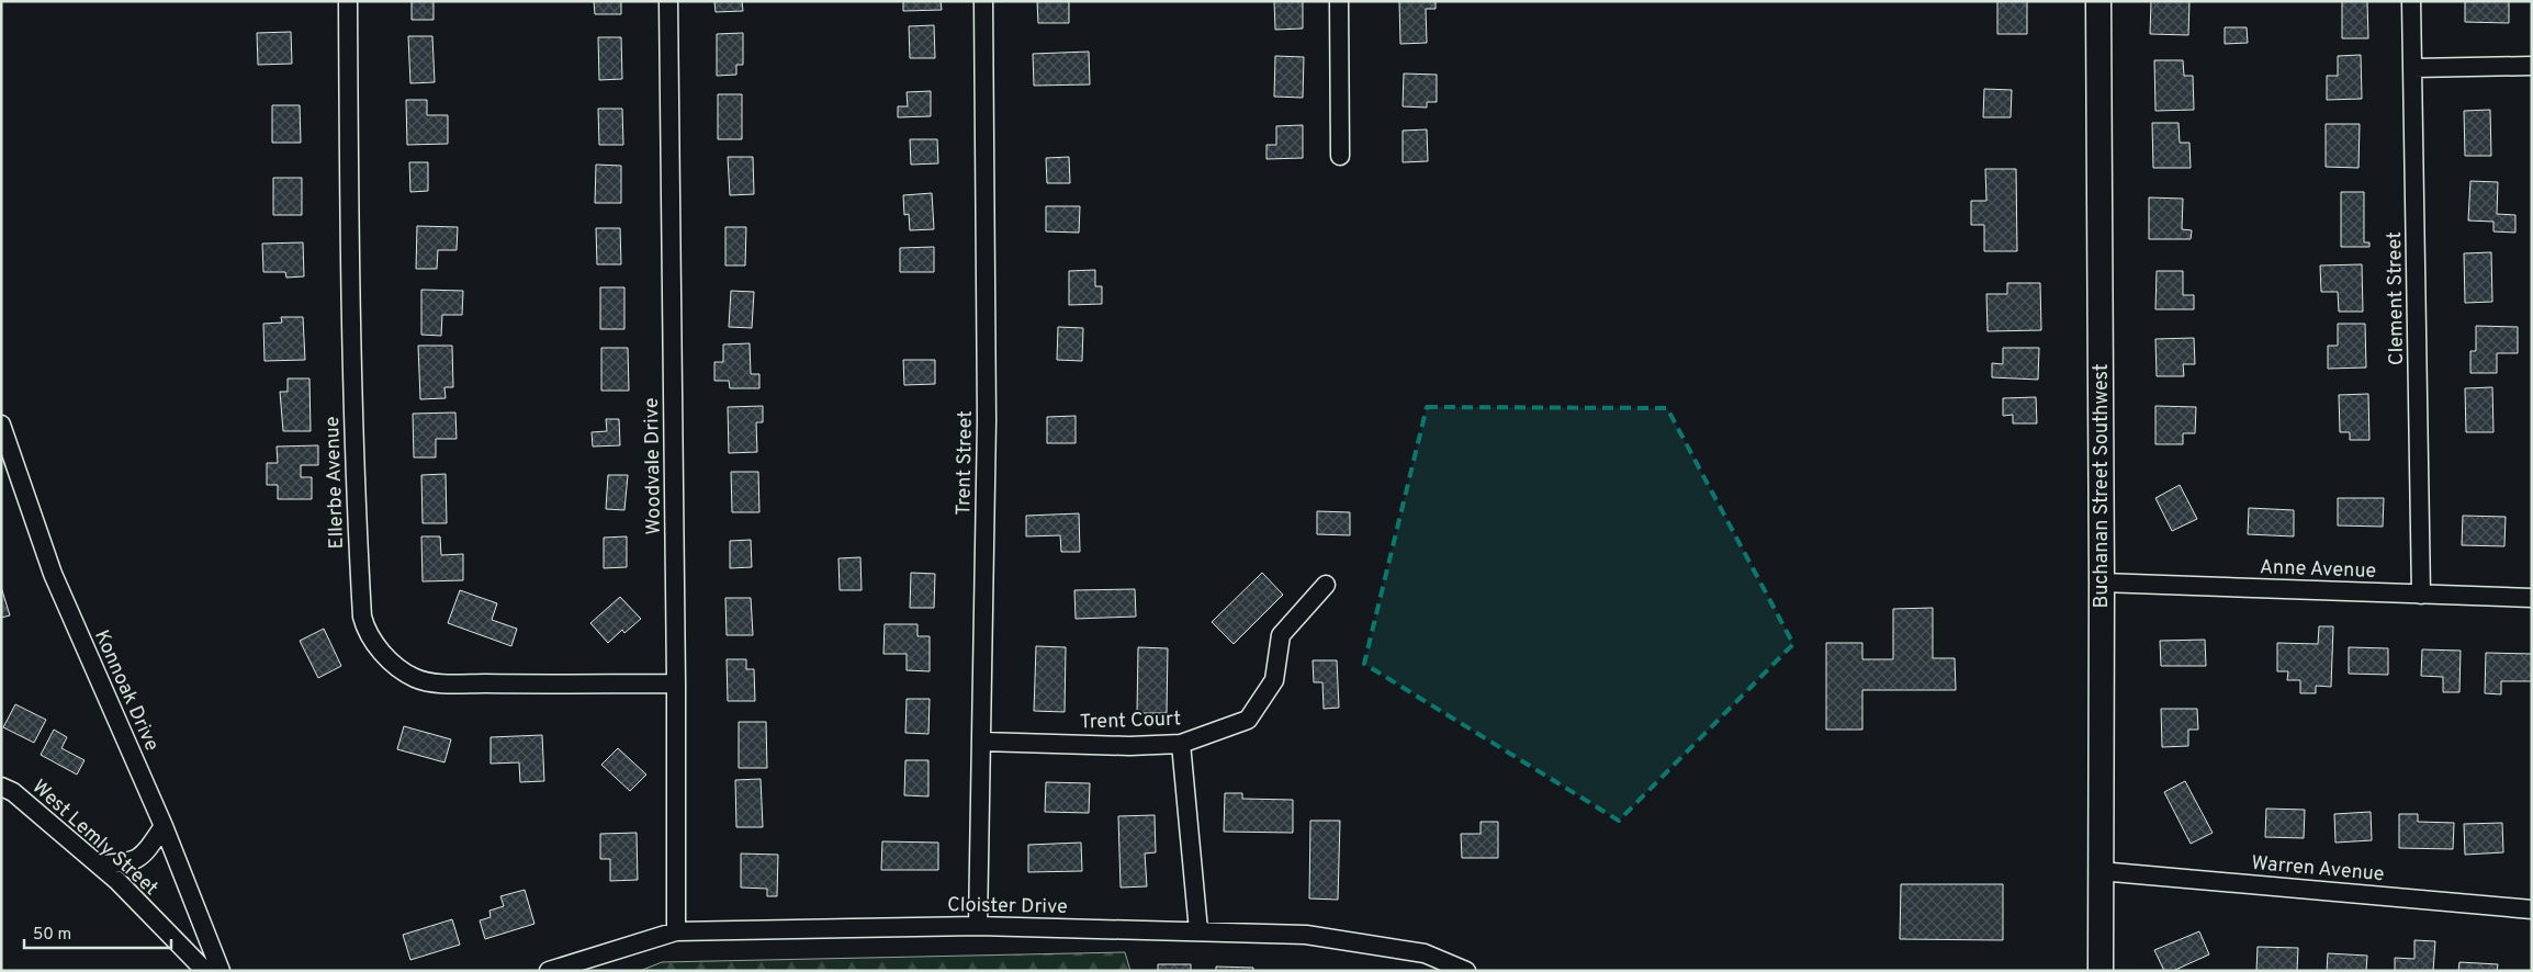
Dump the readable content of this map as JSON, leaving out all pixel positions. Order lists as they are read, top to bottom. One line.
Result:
{"streets":{"street":["Clement Street","Trent Street","Woodvale Drive","Ellerbe Avenue","Buchanan Street Southwest","Anne Avenue","Konnoak Drive","Trent Court","West Lemly Street","Warren Avenue","Cloister Drive"]},"crossings":[["Clement Street","Anne Avenue"],["Trent Street","Trent Court"],["Trent Street","Cloister Drive"],["Woodvale Drive","Ellerbe Avenue"],["Woodvale Drive","Cloister Drive"],["Buchanan Street Southwest","Anne Avenue"],["Buchanan Street Southwest","Warren Avenue"]],"scale_bar":"50 m"}
